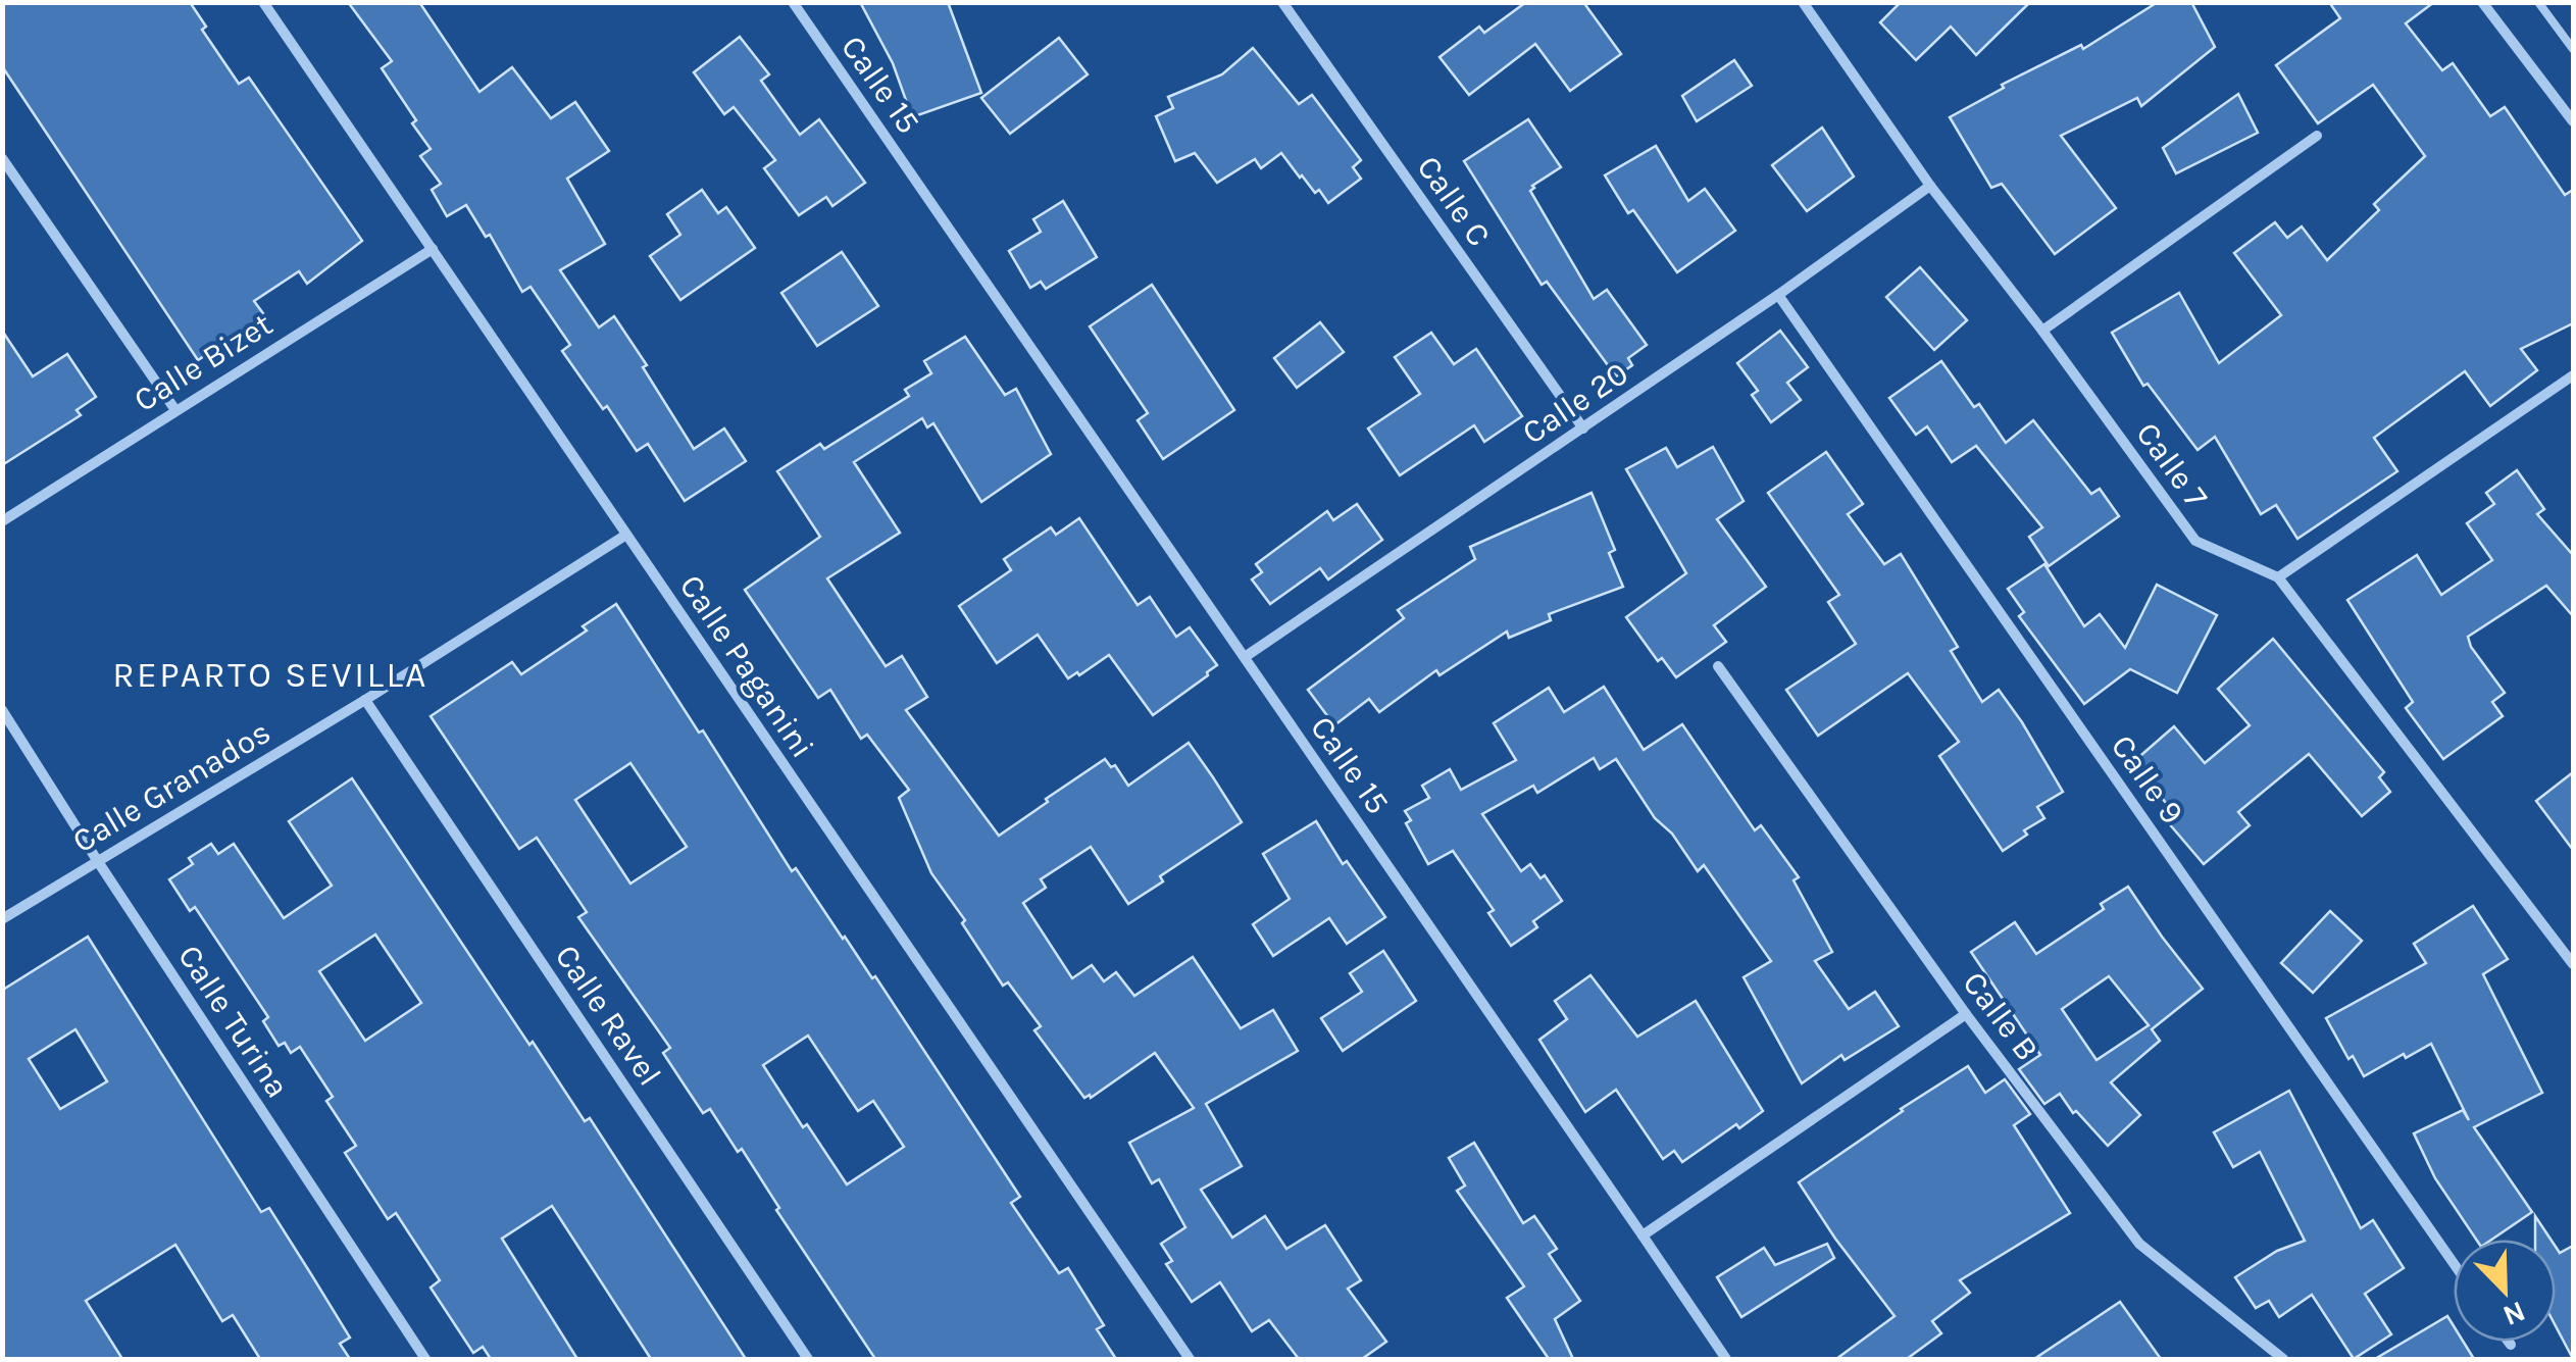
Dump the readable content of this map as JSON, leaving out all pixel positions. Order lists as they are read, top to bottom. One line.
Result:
{"streets":{"street":["Calle 15","Calle C","Calle Bizet","Calle 20","Calle 7","Calle Paganini","Calle 9","Calle Granados","Calle Ravel","Calle B","Calle Turina"]},"crossings":[["Calle 15","Calle 20"],["Calle C","Calle 20"],["Calle Bizet","Calle Paganini"],["Calle 20","Calle 7"],["Calle 20","Calle 9"],["Calle Paganini","Calle Granados"],["Calle Granados","Calle Ravel"],["Calle Granados","Calle Turina"]],"districts":["REPARTO SEVILLA"],"north":"bottom right"}
